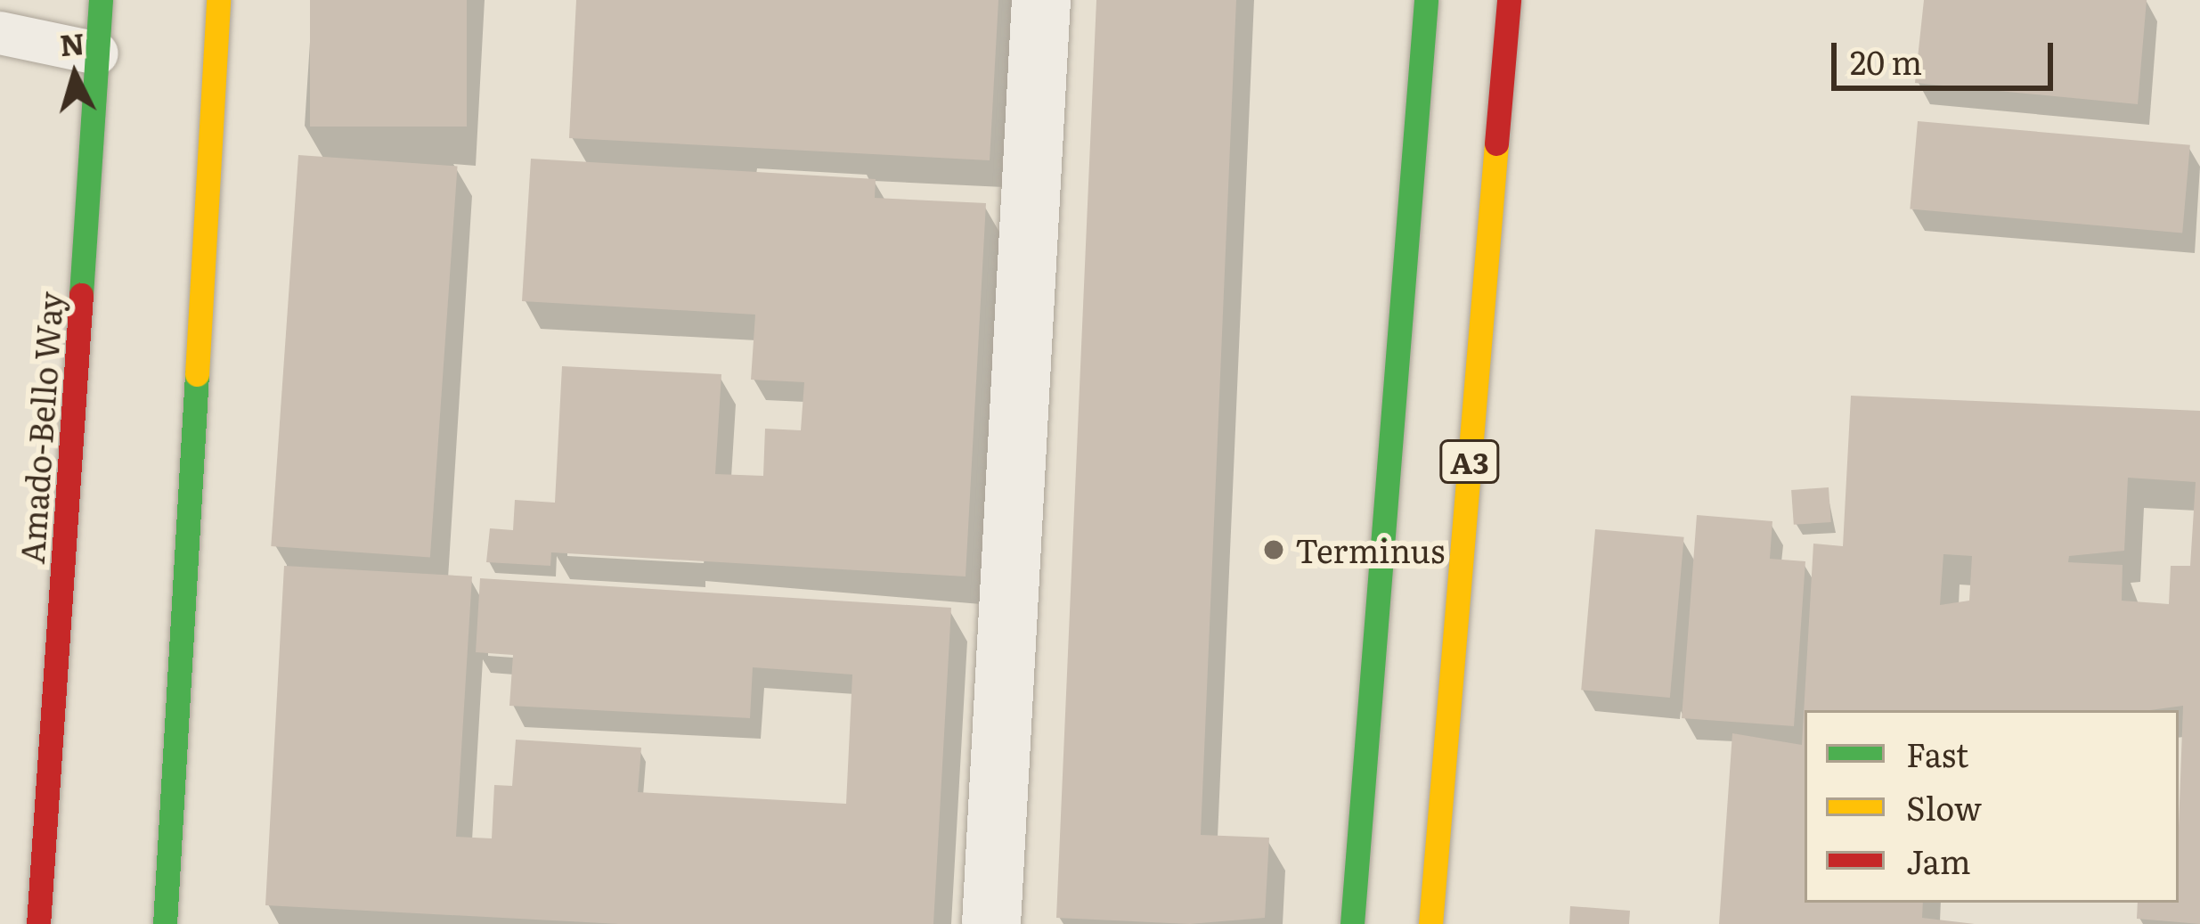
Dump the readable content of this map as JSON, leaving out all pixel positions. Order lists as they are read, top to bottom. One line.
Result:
{"streets":{"main road":["Amado-Bello Way","A3"]},"places":["Terminus"],"legend":["Fast","Slow","Jam"],"scale_bar":"20 m","north":"top"}
